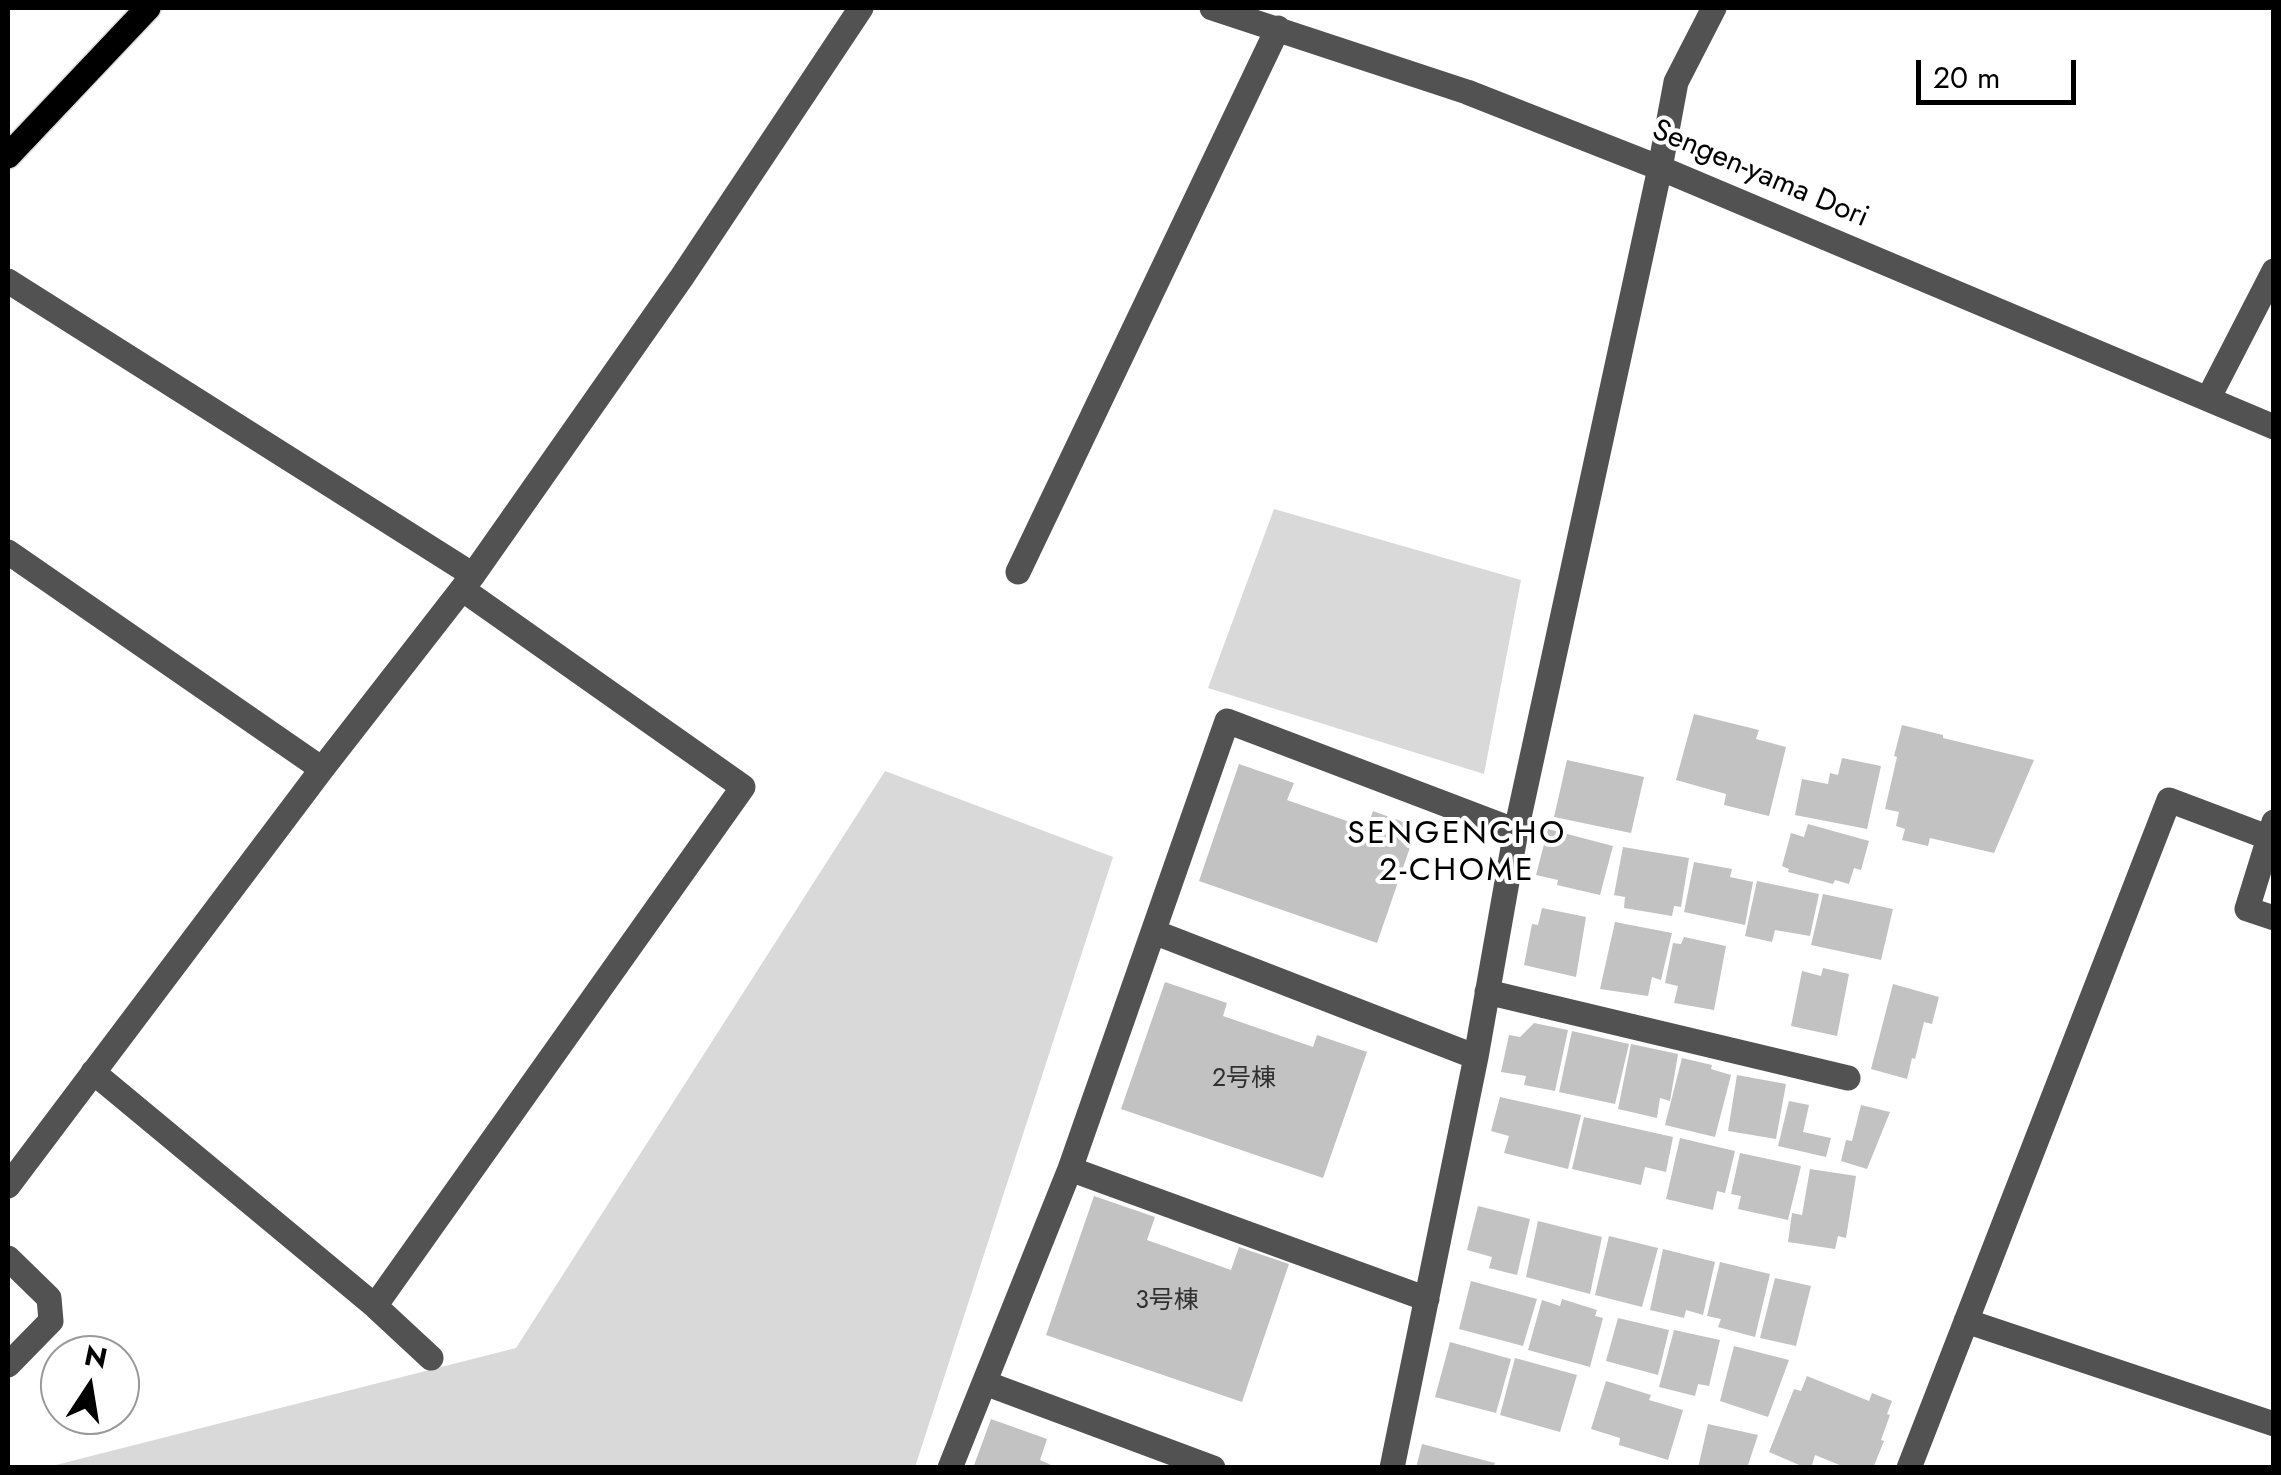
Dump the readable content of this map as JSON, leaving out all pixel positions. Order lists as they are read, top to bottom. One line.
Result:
{"streets":{"street":["Sengen-yama Dori"]},"districts":["SENGENCHO 2-CHOME"],"house_numbers":["2号棟","3号棟"],"scale_bar":"20 m","north":"top"}
